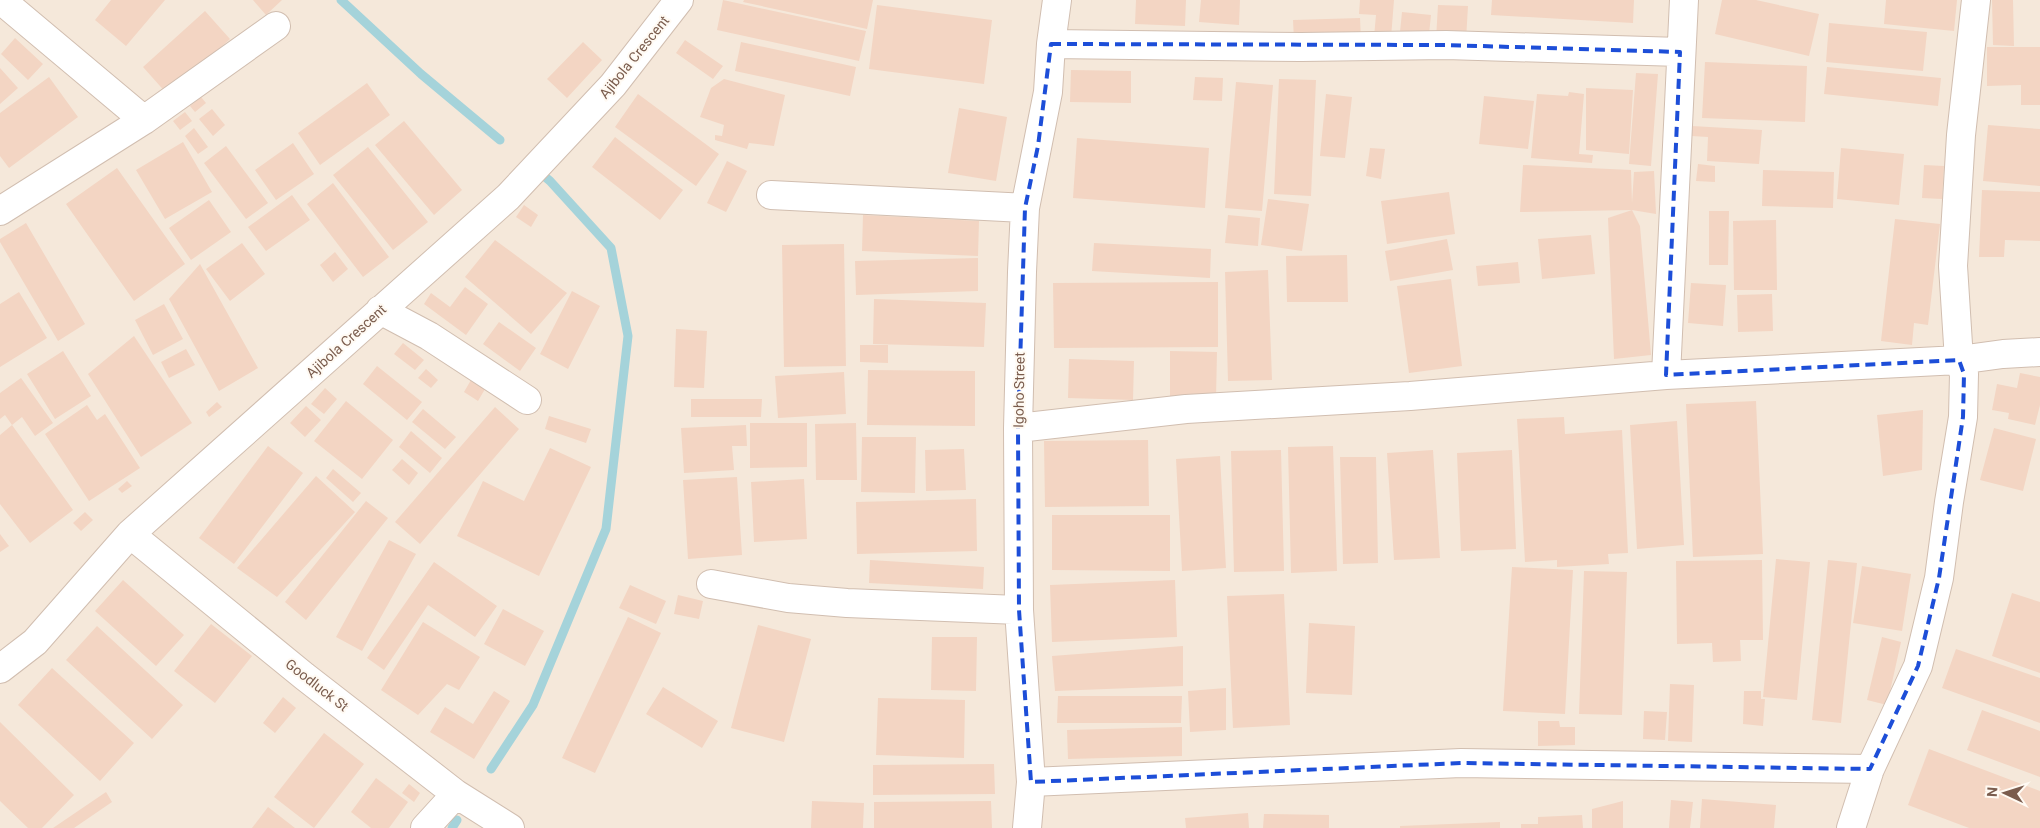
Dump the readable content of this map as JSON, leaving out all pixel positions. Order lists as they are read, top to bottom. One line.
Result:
{"streets":{"street":["Ajibola Crescent","Igoho Street","Goodluck St"]},"crossings":[["Ajibola Crescent","Goodluck St"]],"north":"left"}
